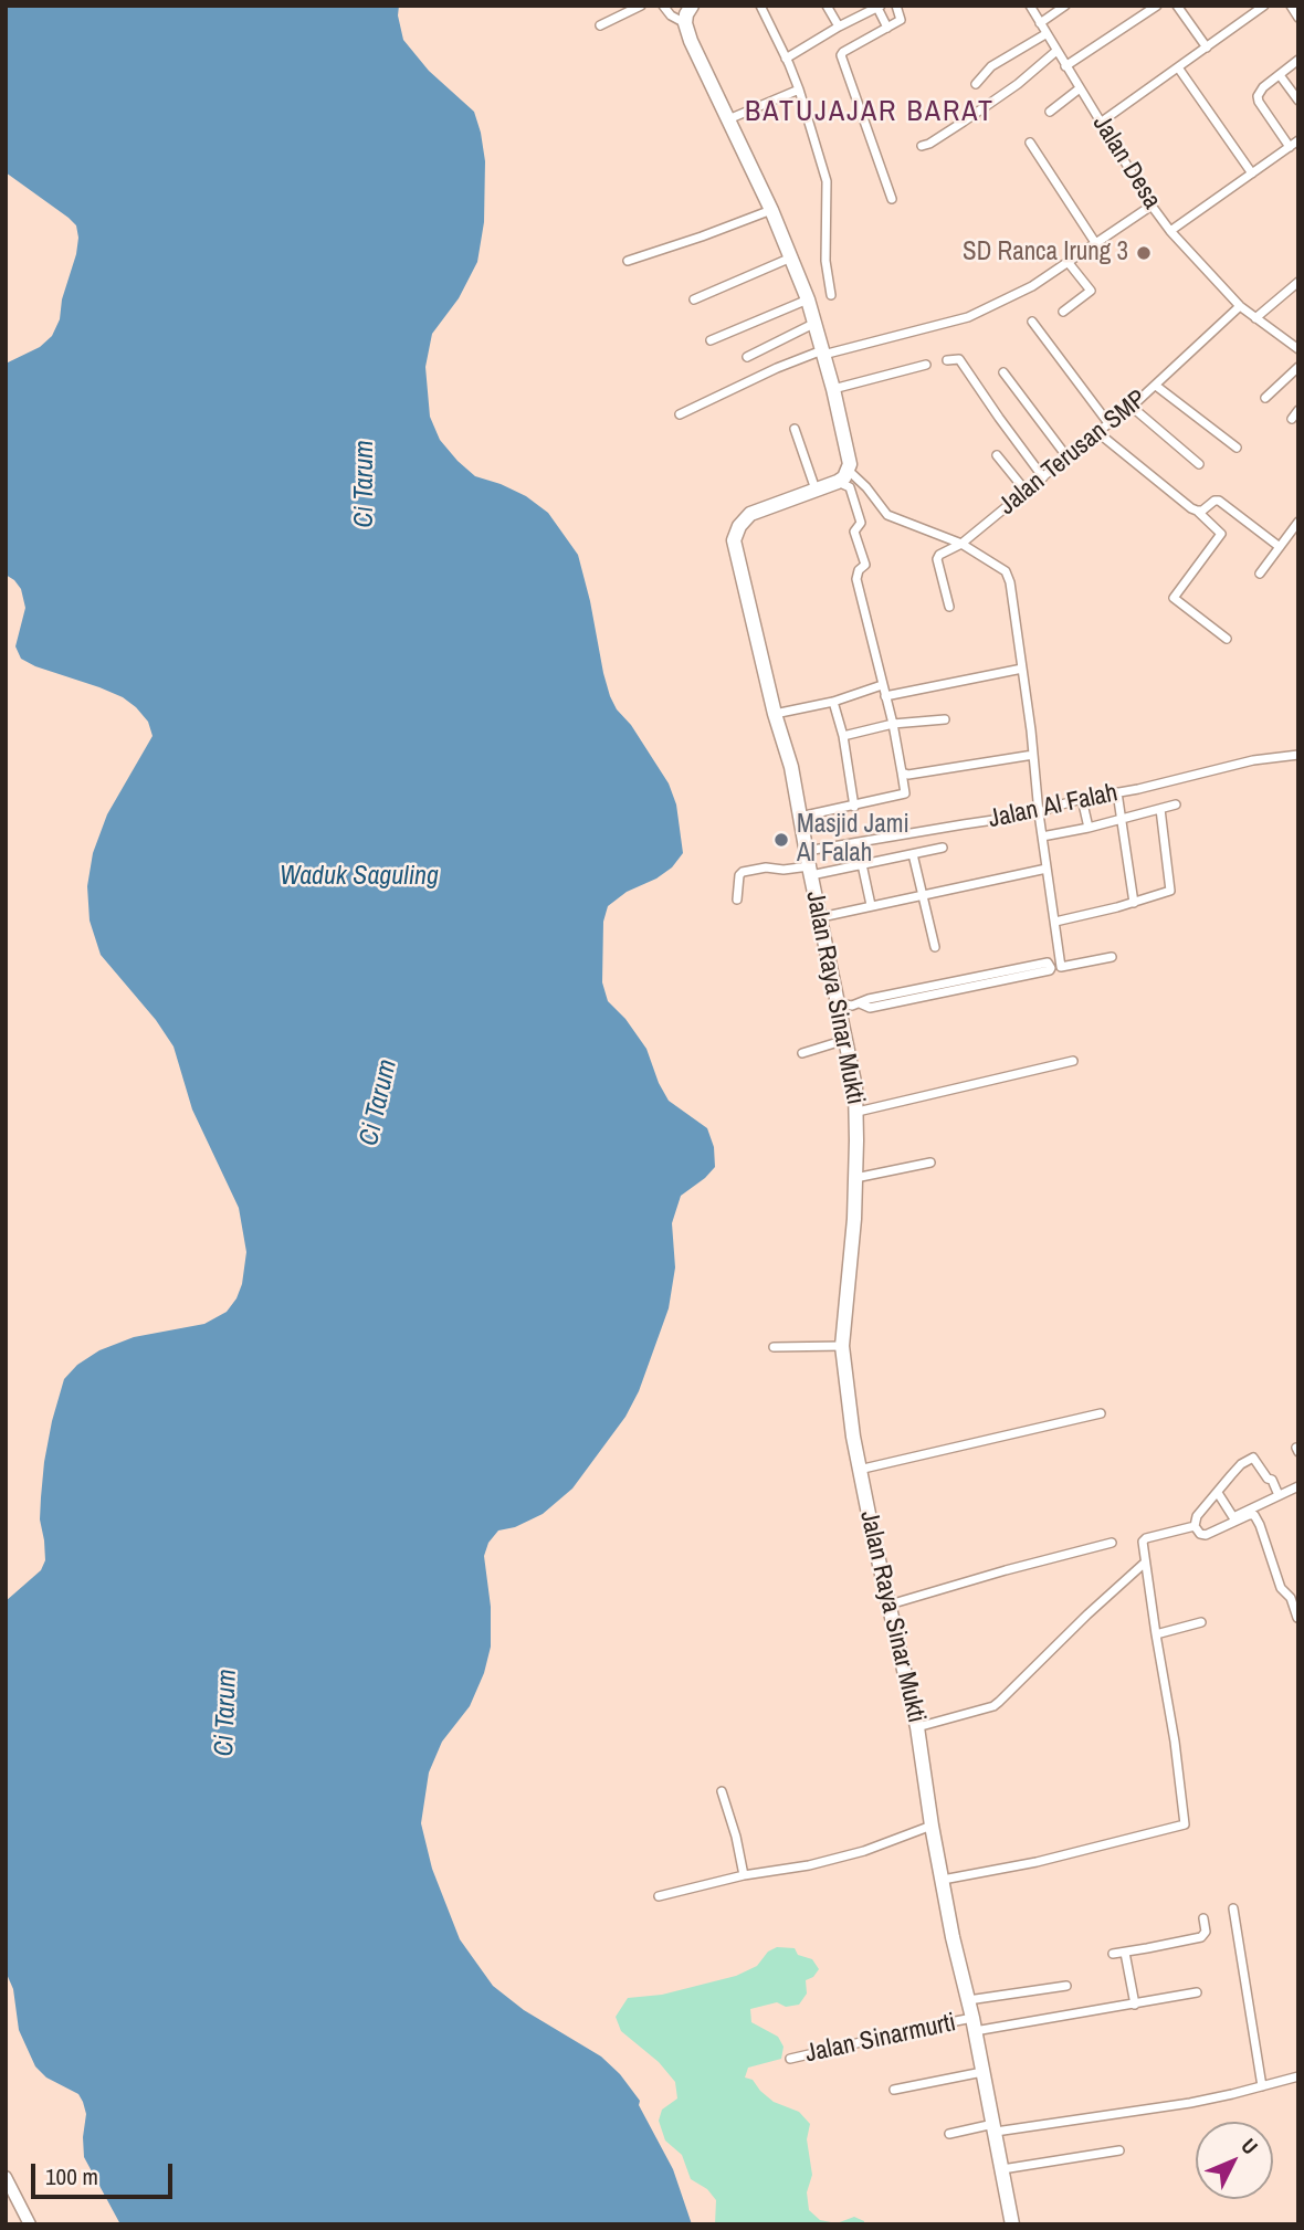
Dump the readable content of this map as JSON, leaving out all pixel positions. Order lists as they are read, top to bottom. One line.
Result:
{"streets":{"highway":["Jalan Raya Sinar Mukti"],"street":["Jalan Desa","Jalan Terusan SMP","Jalan Al Falah","Jalan Sinarmurti"]},"crossings":[["Jalan Desa","Jalan Terusan SMP"],["Jalan Al Falah","Jalan Raya Sinar Mukti"],["Jalan Raya Sinar Mukti","Jalan Sinarmurti"]],"districts":["BATUJAJAR BARAT"],"water":["Ci Tarum","Waduk Saguling"],"places":["SD Ranca Irung 3","Masjid Jami Al Falah"],"scale_bar":"100 m","north":"top right"}
